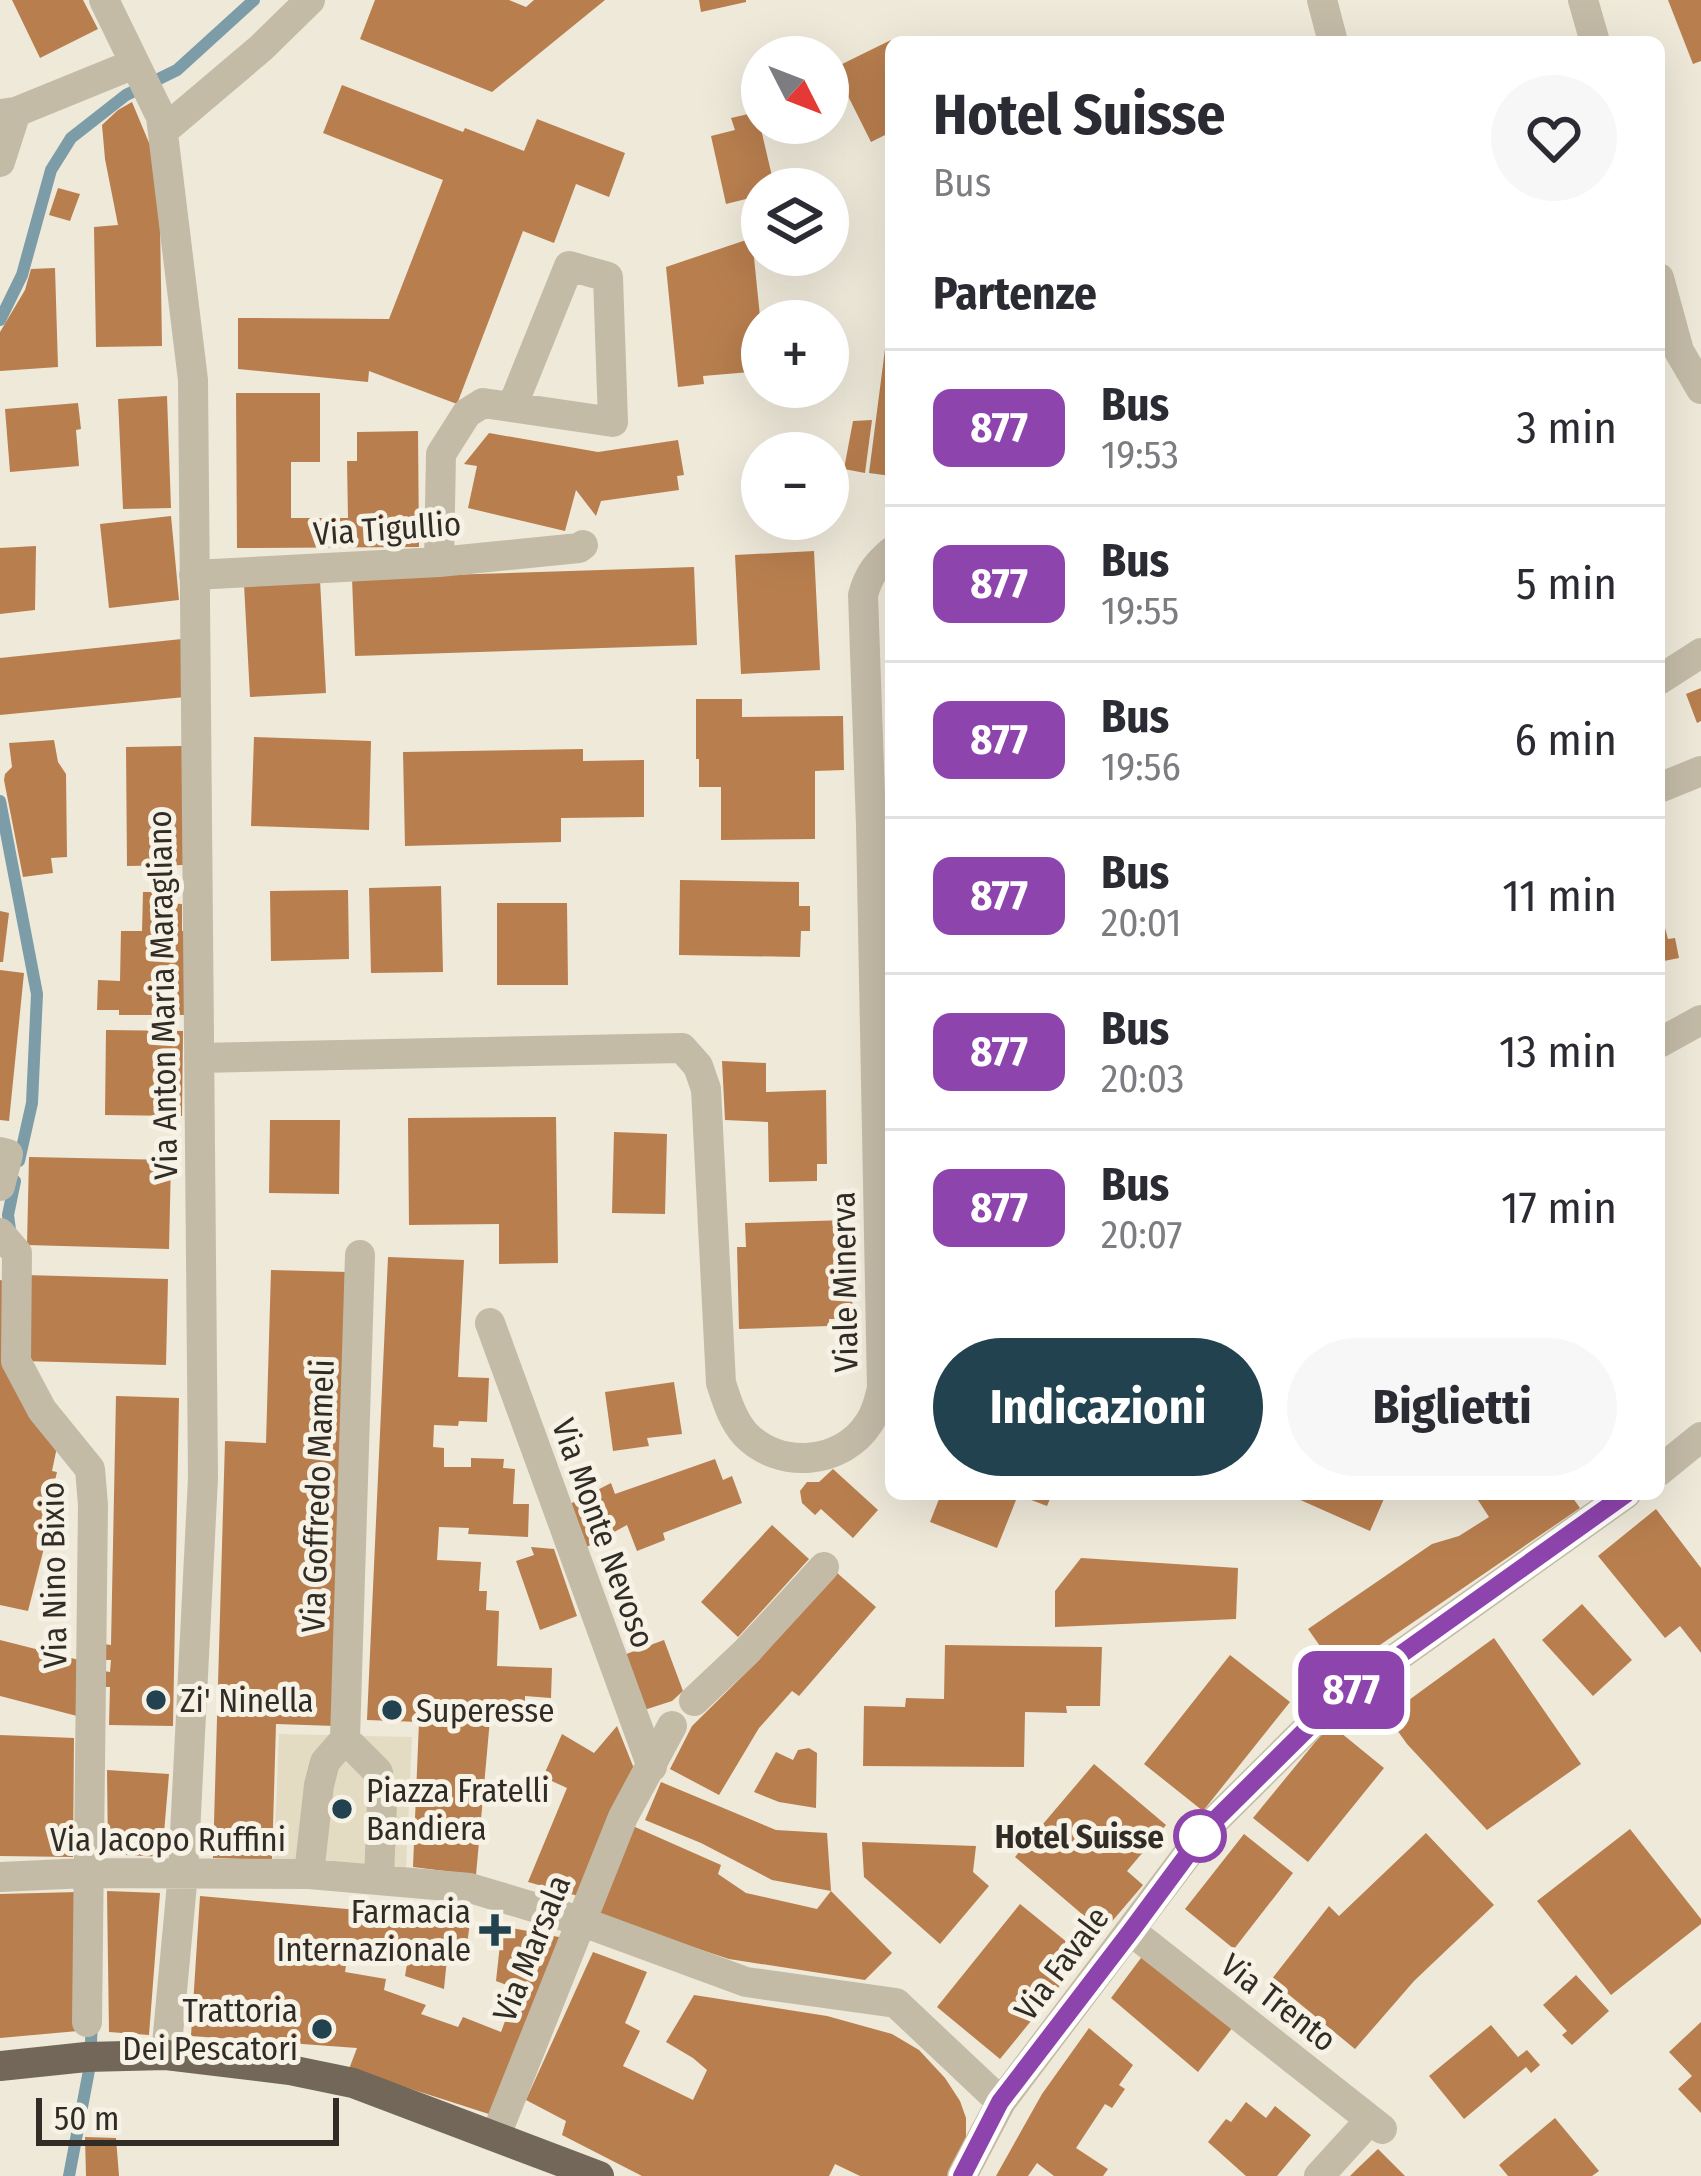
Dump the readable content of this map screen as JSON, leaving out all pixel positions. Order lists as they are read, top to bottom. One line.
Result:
{"streets":{"street":["Via Tigullio","Via Anton Maria Maragliano","Viale Minerva","Via Goffredo Mameli","Via Monte Nevoso","Via Nino Bixio","Via Jacopo Ruffini","Via Marsala","Via Favale","Via Trento"]},"crossings":[["Via Tigullio","Via Anton Maria Maragliano"],["Via Anton Maria Maragliano","Viale Minerva"],["Via Anton Maria Maragliano","Via Jacopo Ruffini"],["Via Monte Nevoso","Via Marsala"],["Via Nino Bixio","Via Jacopo Ruffini"],["Via Jacopo Ruffini","Via Marsala"],["Via Jacopo Ruffini","Via Favale"],["Via Favale","Via Trento"]],"places":{"other":["Zi' Ninella","Superesse","Piazza Fratelli Bandiera","Hotel Suisse","Trattoria Dei Pescatori"],"health":["Farmacia Internazionale"]},"lines":["bus line 877"],"scale_bar":"50 m","north":"bottom right","page":{"on_map":"877","map_buttons":["+","−"],"heading":[["Hotel Suisse","Bus"],"Partenze"],"list":[{"mark":"877","name":"Bus","note":"19:53","value":"3 min"},{"mark":"877","name":"Bus","note":"19:55","value":"5 min"},{"mark":"877","name":"Bus","note":"19:56","value":"6 min"},{"mark":"877","name":"Bus","note":"20:01","value":"11 min"},{"mark":"877","name":"Bus","note":"20:03","value":"13 min"},{"mark":"877","name":"Bus","note":"20:07","value":"17 min"}],"buttons":["Indicazioni","Biglietti"],"scale":"50 m"}}
